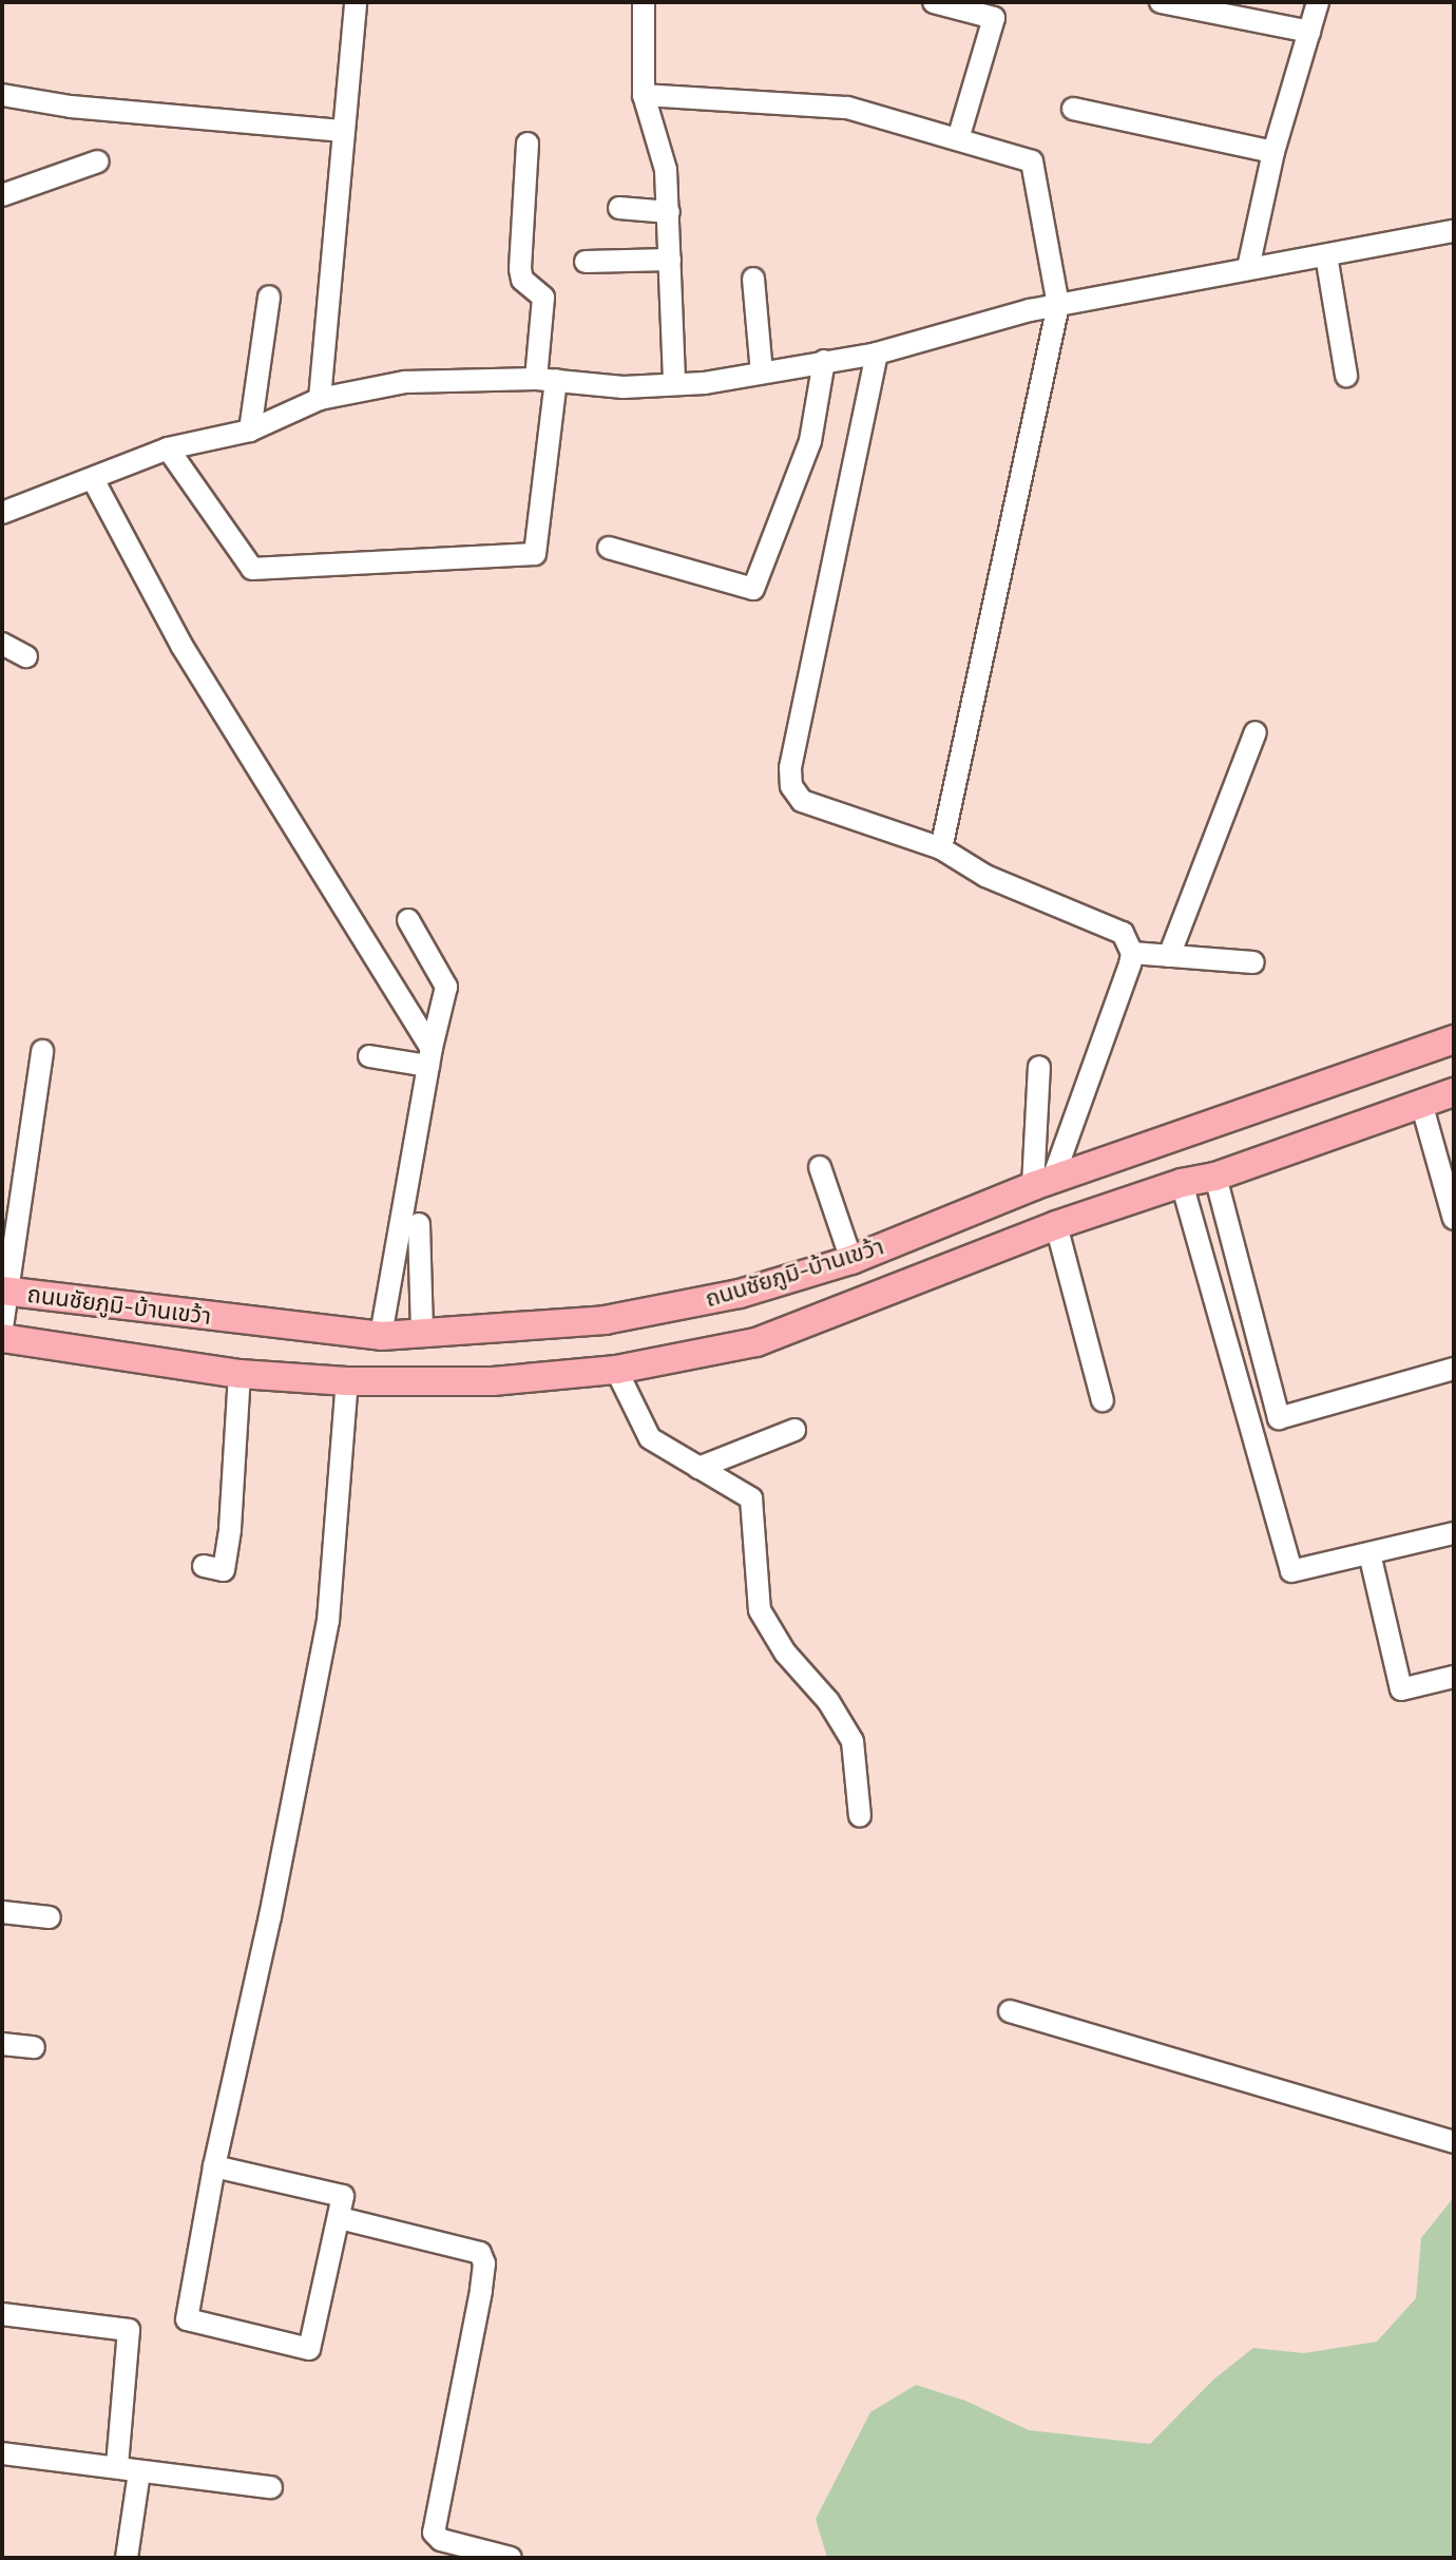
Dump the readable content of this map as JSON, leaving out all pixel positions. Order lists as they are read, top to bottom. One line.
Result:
{"streets":{"main road":["ถนนชัยภูมิ-บ้านเขว้า"]}}
